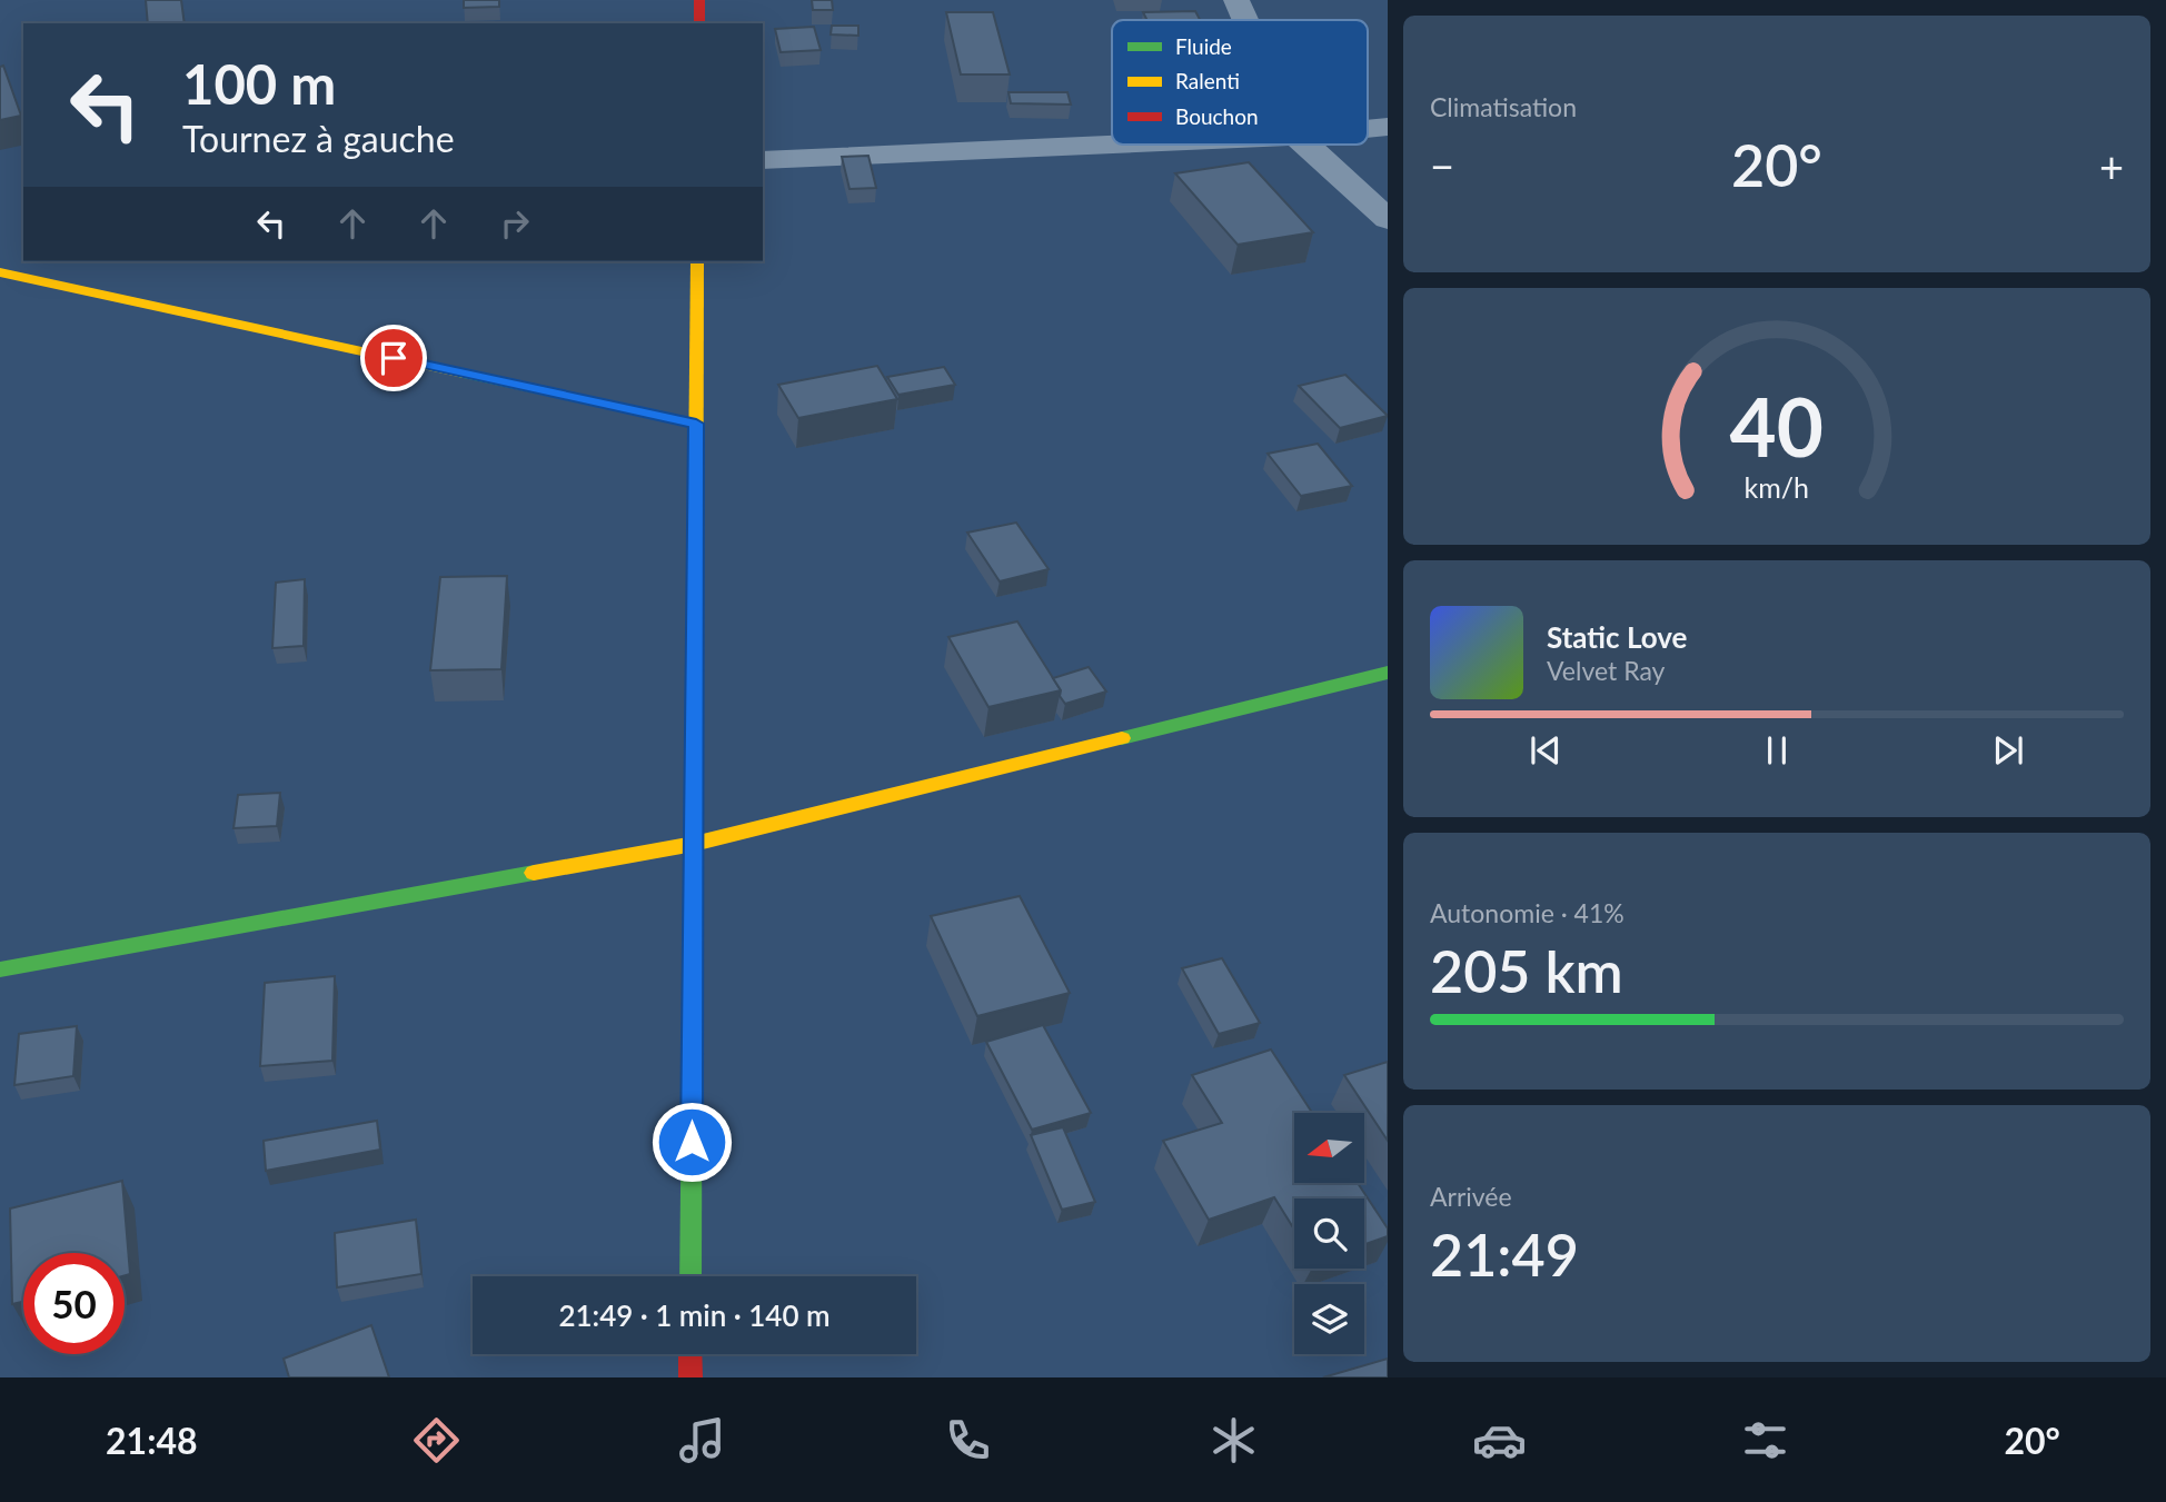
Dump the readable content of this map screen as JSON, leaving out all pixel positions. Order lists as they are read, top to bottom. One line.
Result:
{"legend":["Fluide","Ralenti","Bouchon"],"north":"left","page":{"tile":["Climatisation",["Autonomie · 41%","205 km"],["Arrivée","21:49"]],"turn":["100 m","Tournez à gauche"],"heat":["−","20°","+"],"song":["Static Love","Velvet Ray"],"limit":"50","trip":"21:49 · 1 min · 140 m","tabs":["21:48","20°"],"gauge":["40","km/h"]}}
